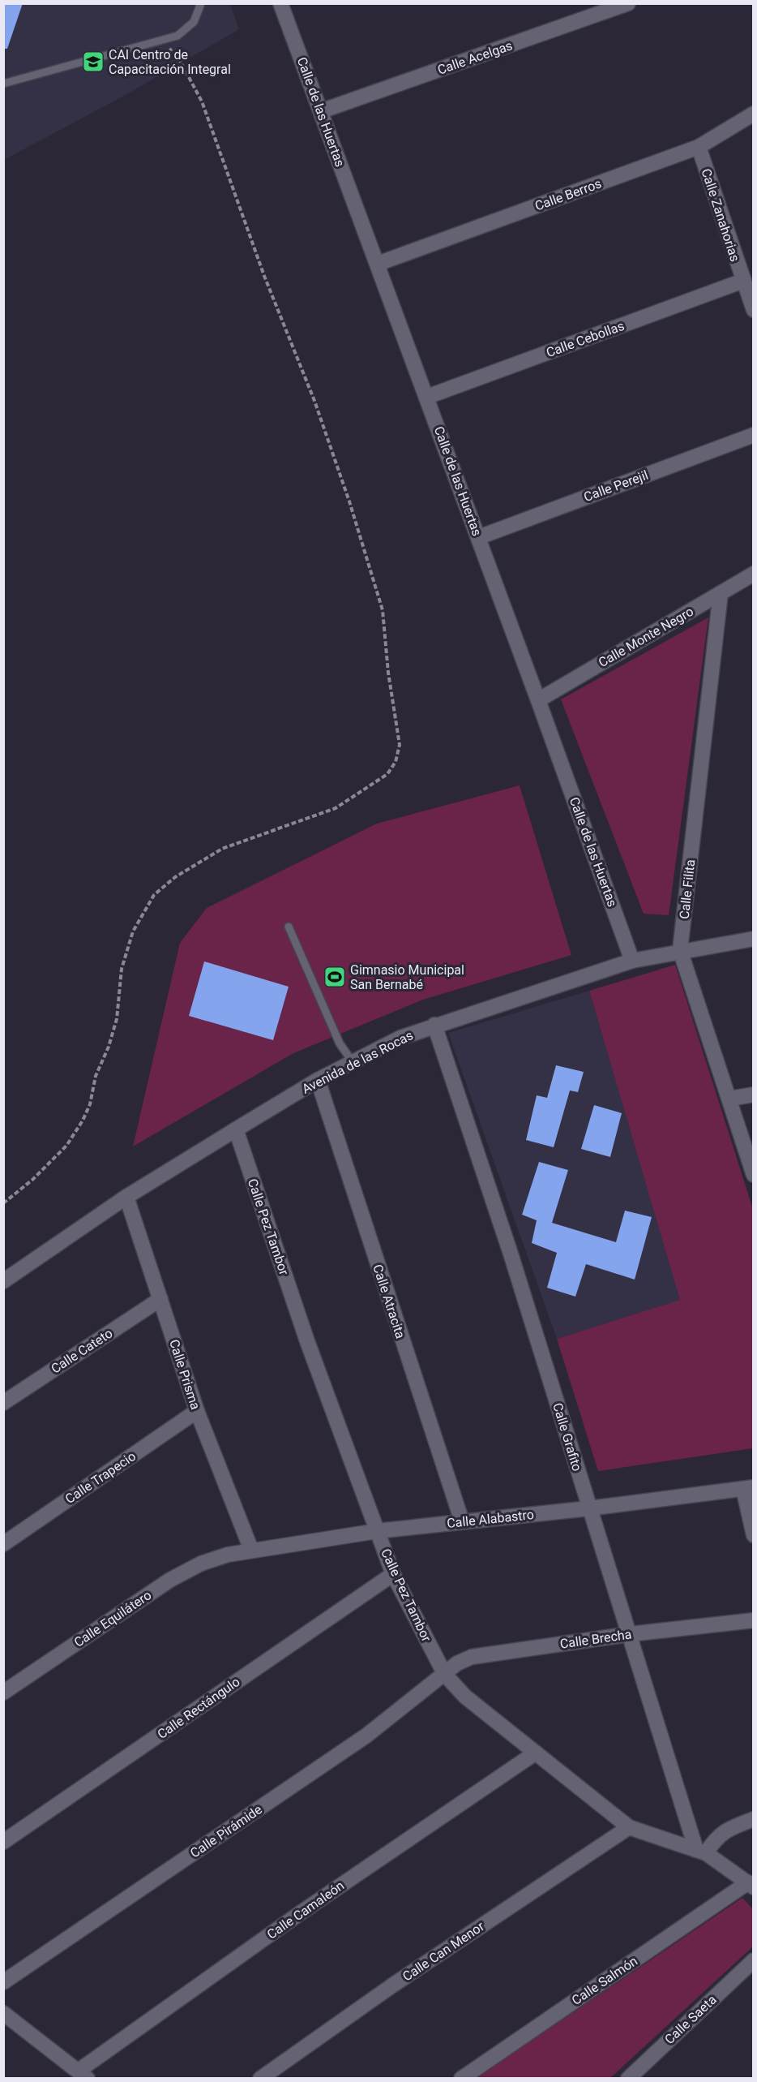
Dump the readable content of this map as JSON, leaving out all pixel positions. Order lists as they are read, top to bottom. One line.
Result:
{"streets":{"street":["Calle Acelgas","Calle de las Huertas","Calle Berros","Calle Zanahorias","Calle Cebollas","Calle Perejil","Calle Monte Negro","Calle Filita","Avenida de las Rocas","Calle Pez Tambor","Calle Atracita","Calle Cateto","Calle Prisma","Calle Grafito","Calle Trapecio","Calle Alabastro","Calle Equilátero","Calle Brecha","Calle Rectángulo","Calle Pirámide","Calle Camaleón","Calle Can Menor","Calle Salmón","Calle Saeta"]},"crossings":[["Calle Acelgas","Calle de las Huertas"],["Calle de las Huertas","Calle Berros"],["Calle de las Huertas","Calle Cebollas"],["Calle de las Huertas","Calle Perejil"],["Calle de las Huertas","Calle Monte Negro"],["Calle de las Huertas","Avenida de las Rocas"],["Calle Berros","Calle Zanahorias"],["Calle Zanahorias","Calle Cebollas"],["Calle Monte Negro","Calle Filita"],["Calle Filita","Avenida de las Rocas"],["Avenida de las Rocas","Calle Pez Tambor"],["Avenida de las Rocas","Calle Atracita"],["Avenida de las Rocas","Calle Prisma"],["Avenida de las Rocas","Calle Grafito"],["Calle Pez Tambor","Calle Grafito"],["Calle Pez Tambor","Calle Alabastro"],["Calle Pez Tambor","Calle Brecha"],["Calle Pez Tambor","Calle Rectángulo"],["Calle Pez Tambor","Calle Pirámide"],["Calle Pez Tambor","Calle Camaleón"],["Calle Pez Tambor","Calle Can Menor"],["Calle Pez Tambor","Calle Salmón"],["Calle Atracita","Calle Alabastro"],["Calle Cateto","Calle Prisma"],["Calle Prisma","Calle Trapecio"],["Calle Prisma","Calle Alabastro"],["Calle Grafito","Calle Alabastro"],["Calle Grafito","Calle Brecha"],["Calle Alabastro","Calle Equilátero"],["Calle Brecha","Calle Pirámide"]],"places":{"school or university":["CAI Centro de Capacitación Integral"],"sports":["Gimnasio Municipal San Bernabé"]}}
